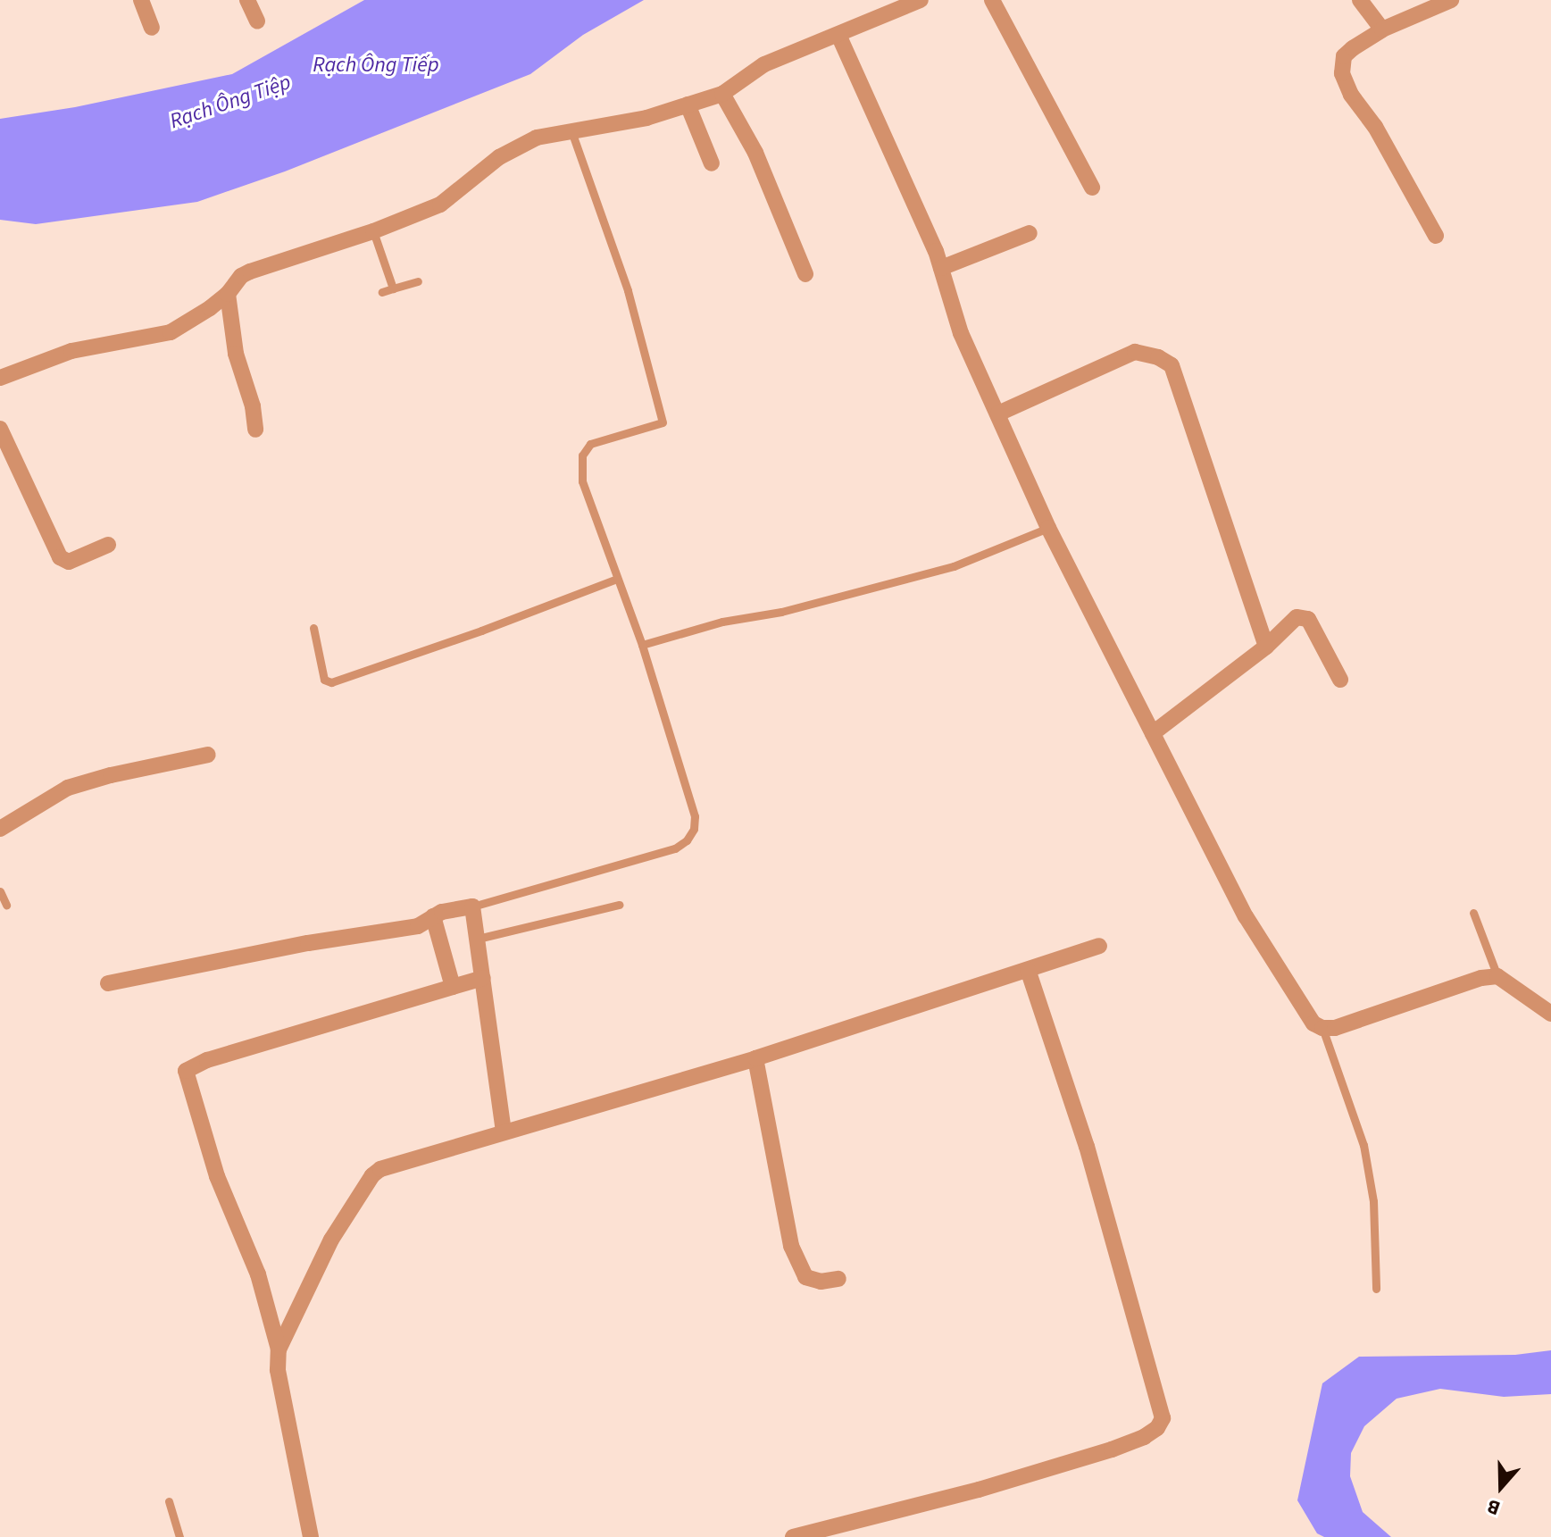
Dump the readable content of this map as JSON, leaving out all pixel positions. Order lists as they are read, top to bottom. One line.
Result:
{"water":["Rạch Ông Tiếp","Rạch Ông Tiệp"],"north":"bottom"}
